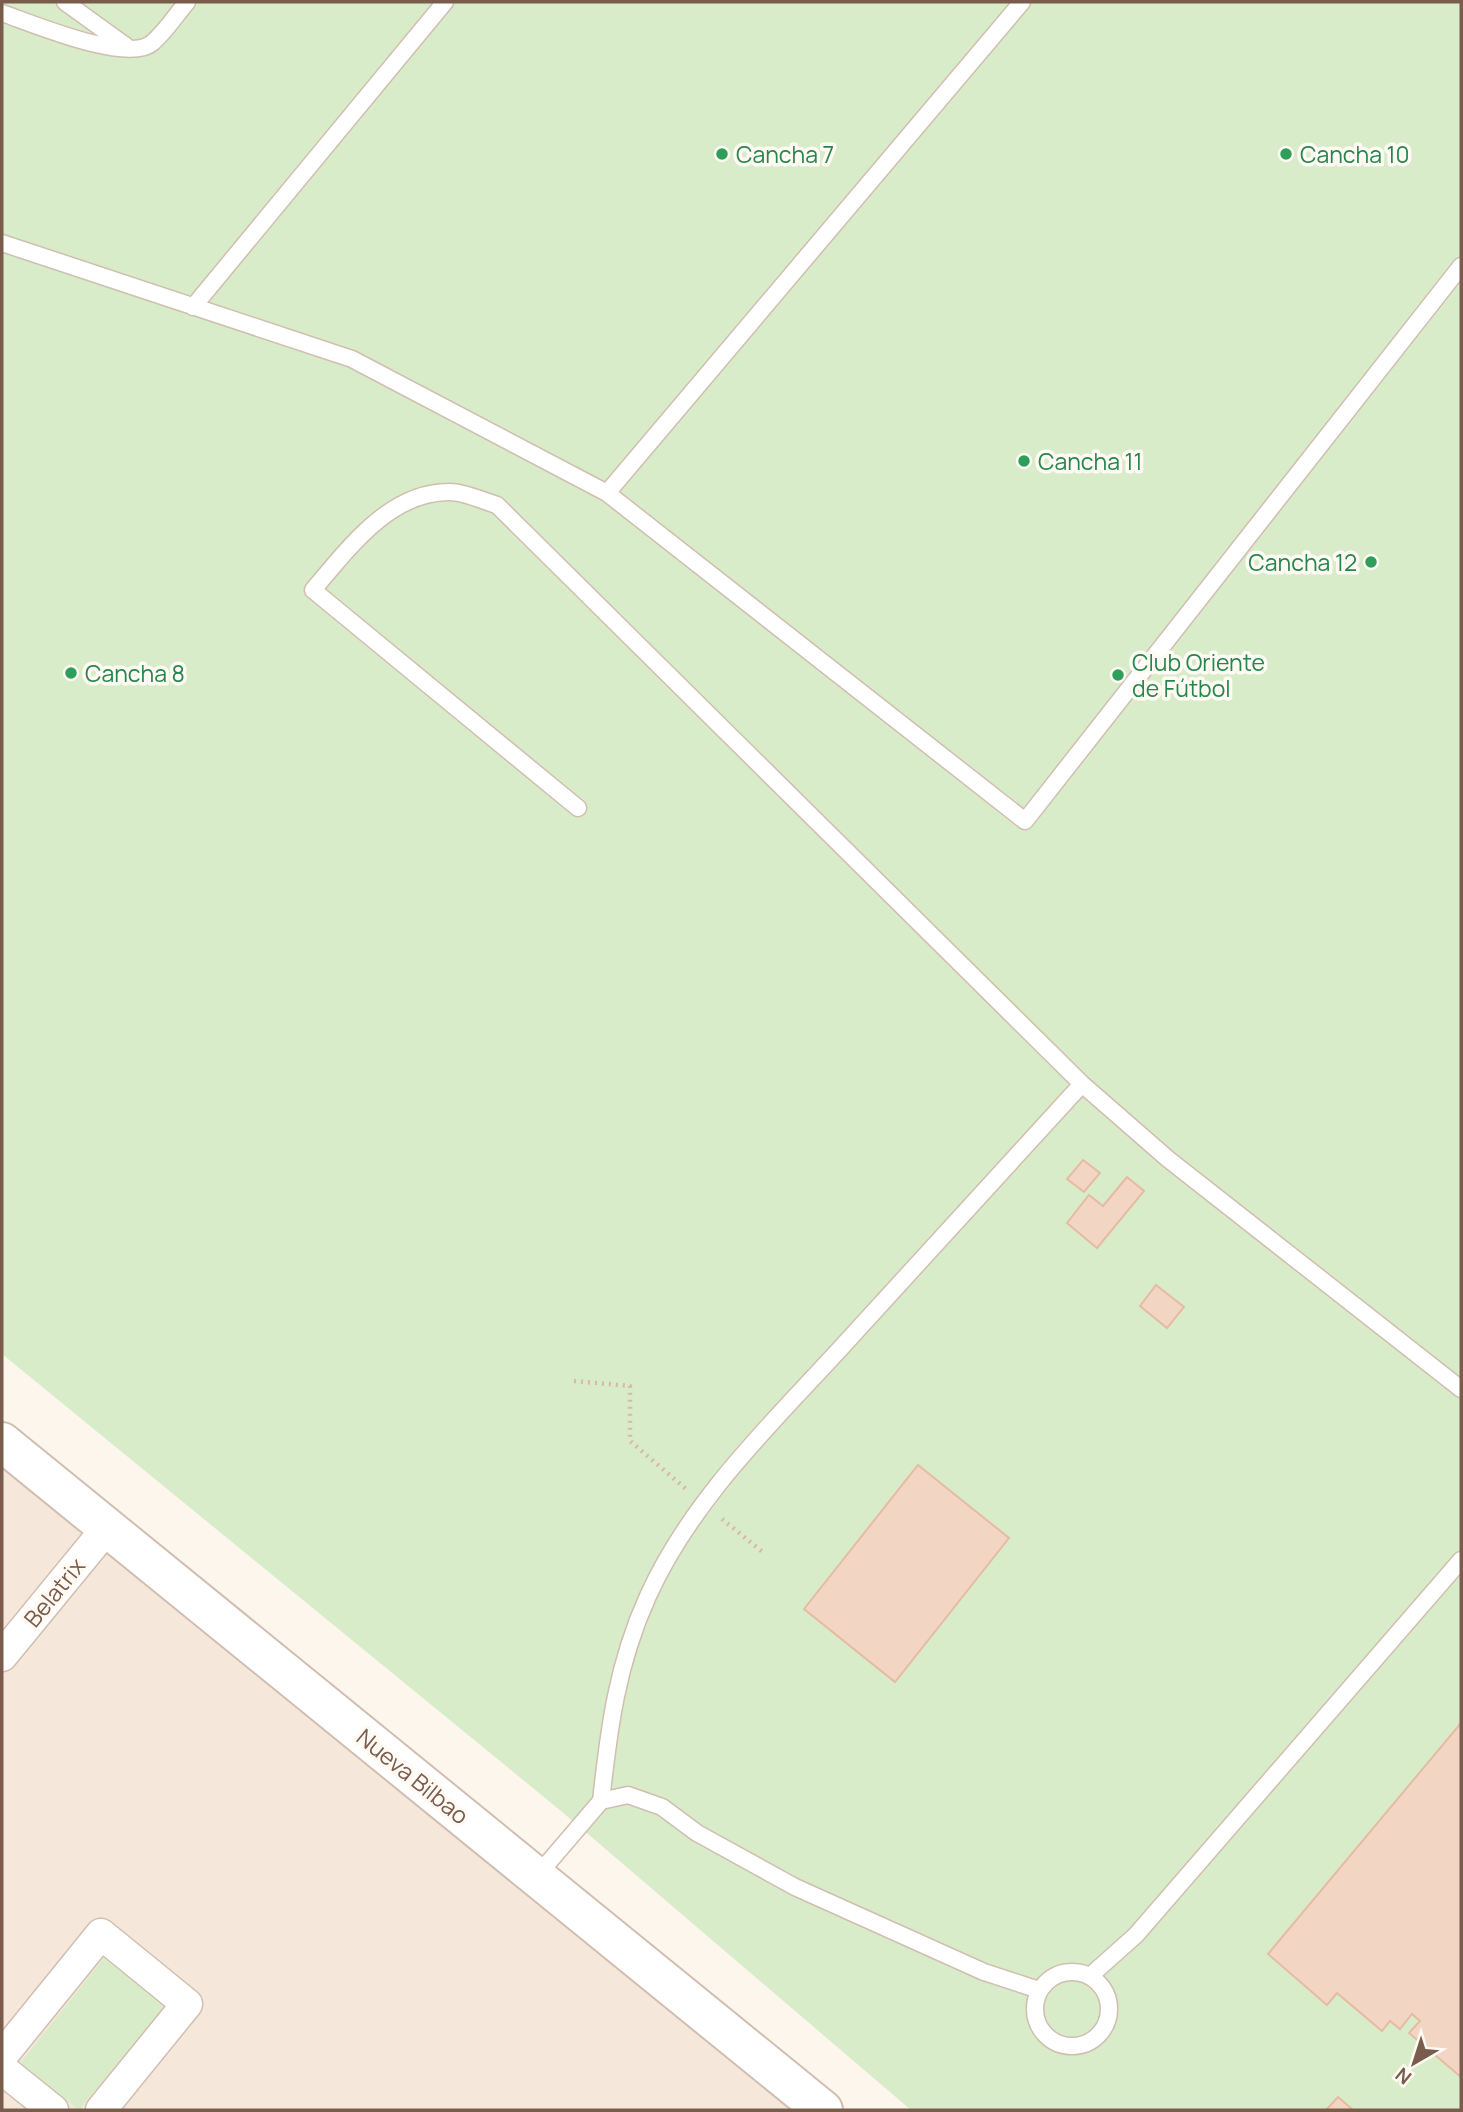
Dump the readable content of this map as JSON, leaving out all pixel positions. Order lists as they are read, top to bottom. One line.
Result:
{"streets":{"street":["Belatrix","Nueva Bilbao"]},"crossings":[["Belatrix","Nueva Bilbao"]],"places":["Cancha 7","Cancha 10","Cancha 11","Cancha 12","Cancha 8","Club Oriente de Fútbol"],"north":"bottom left"}
